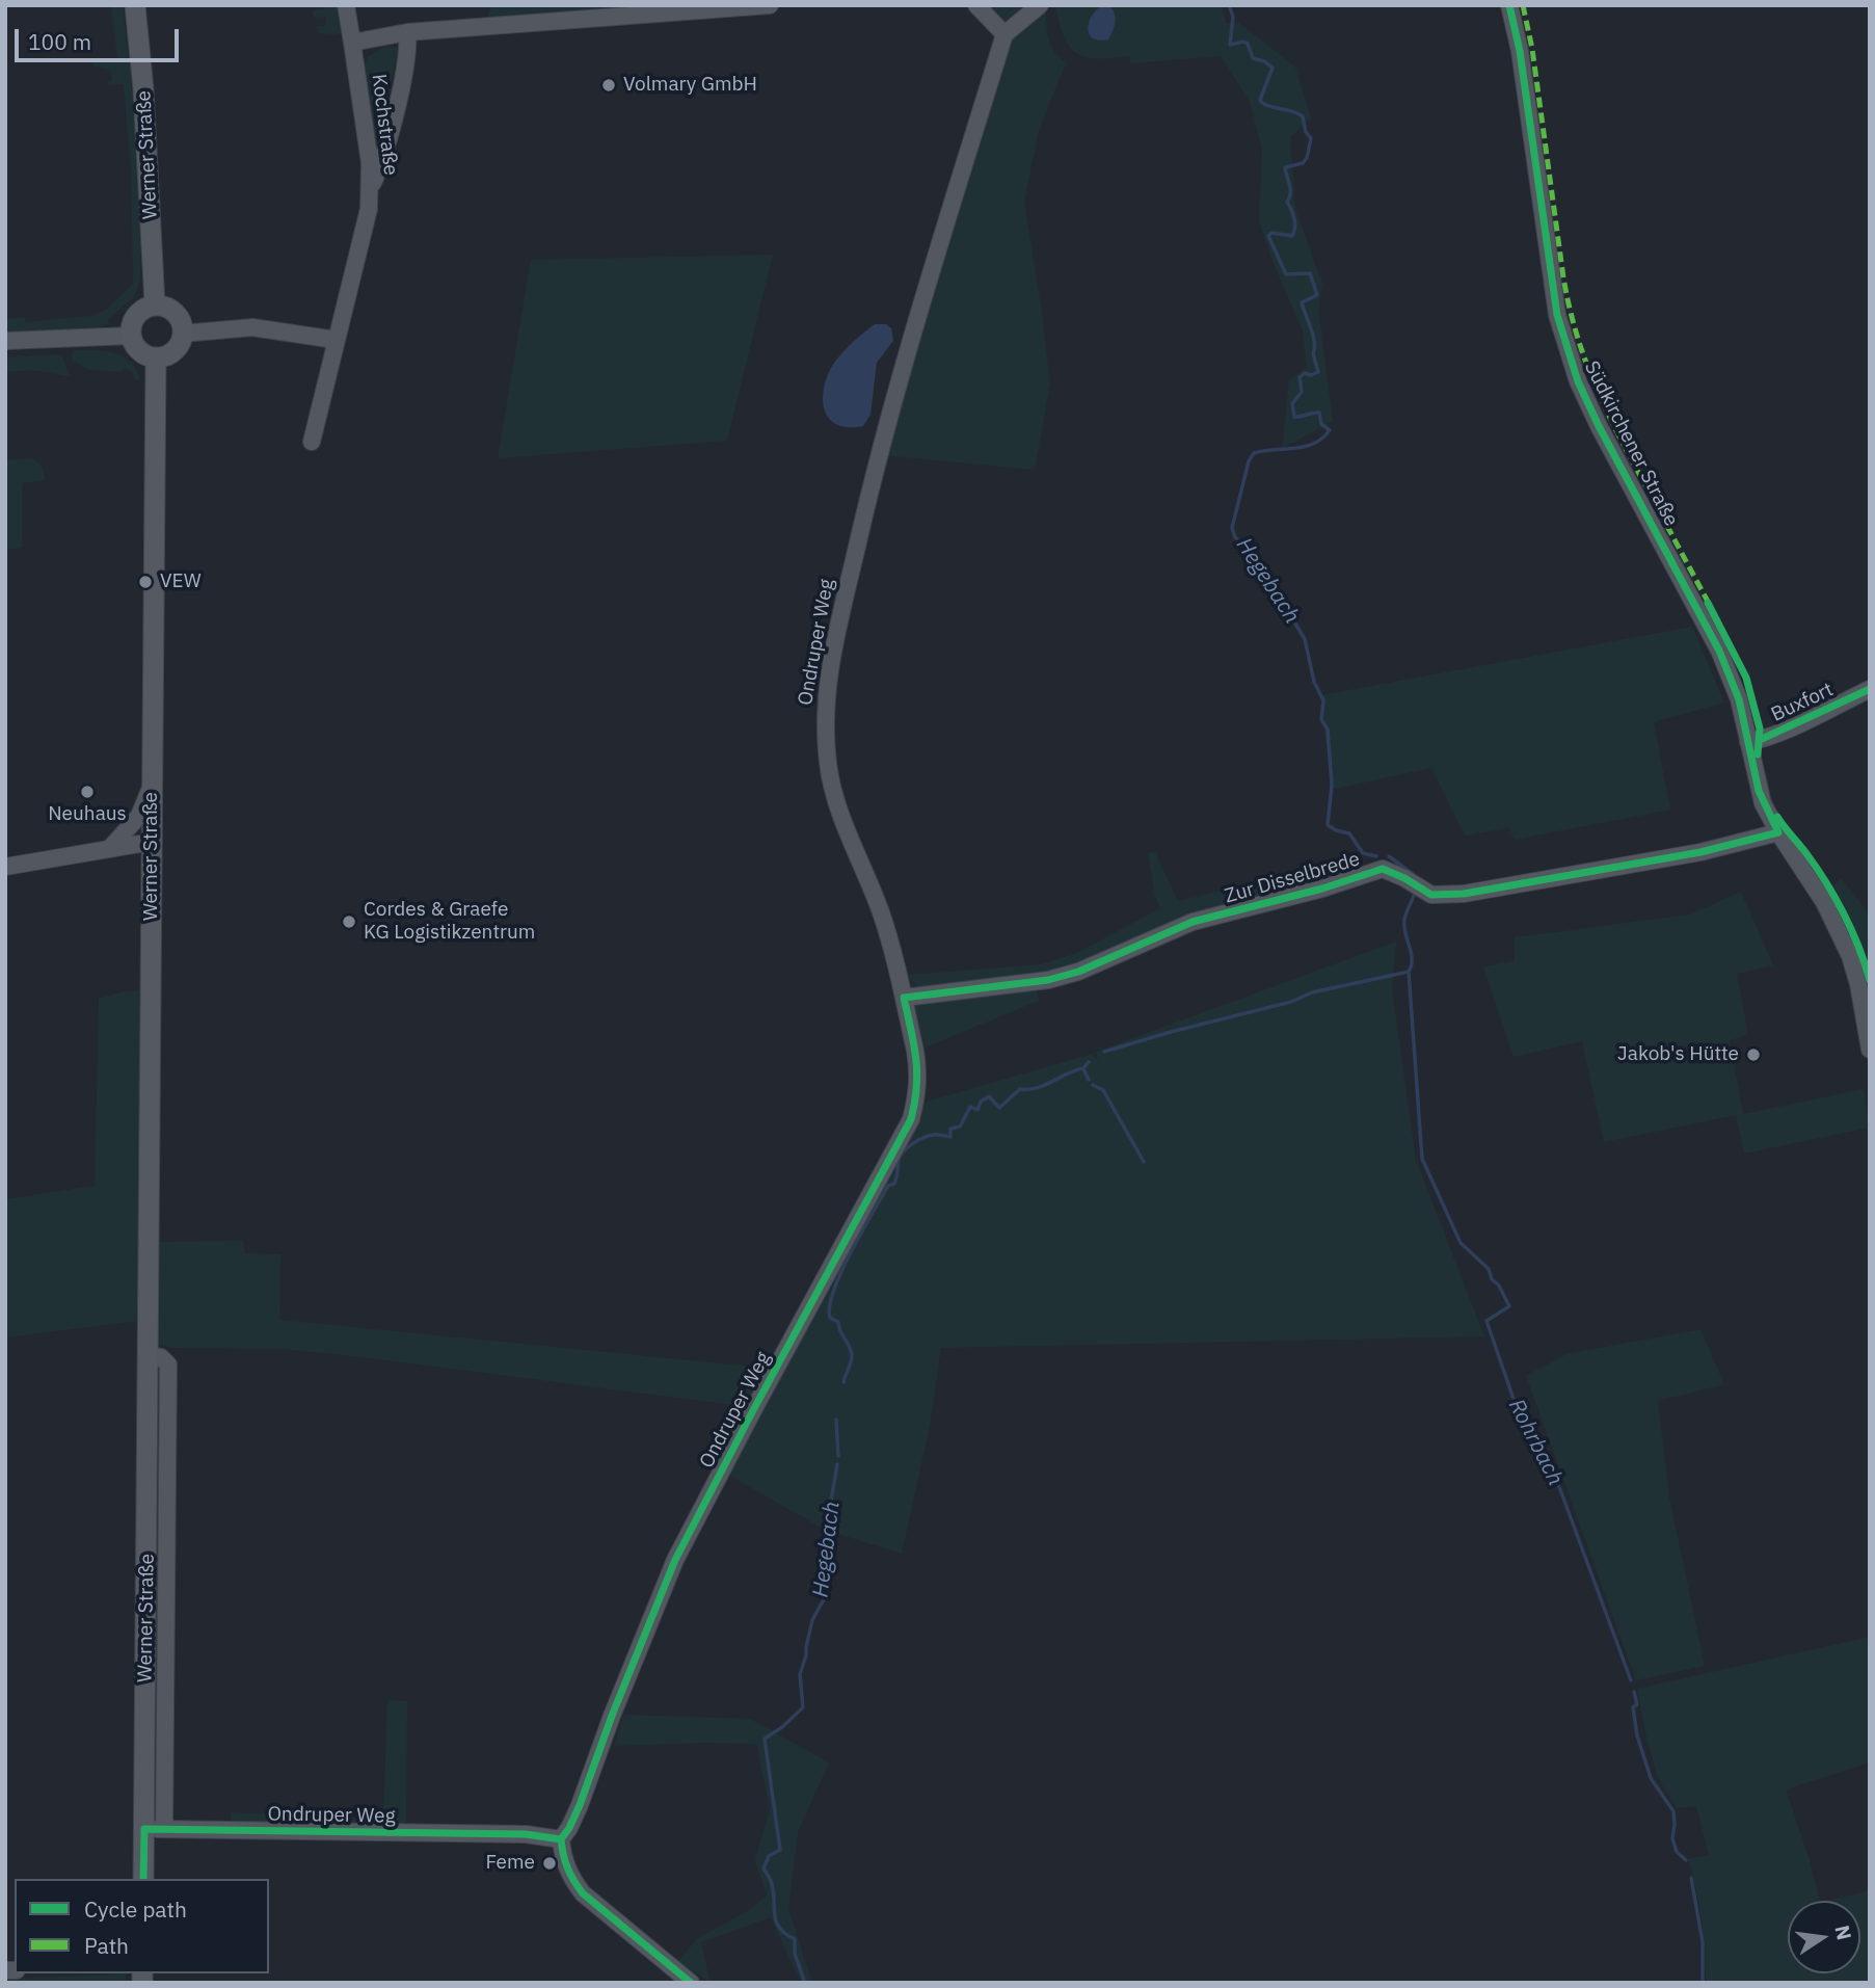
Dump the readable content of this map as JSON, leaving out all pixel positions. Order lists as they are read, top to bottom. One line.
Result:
{"streets":{"main road":["Werner Straße"],"street":["Kochstraße","Südkirchener Straße","Ondruper Weg","Buxfort","Zur Disselbrede"]},"crossings":[["Werner Straße","Ondruper Weg"],["Südkirchener Straße","Buxfort"],["Südkirchener Straße","Zur Disselbrede"],["Ondruper Weg","Zur Disselbrede"]],"water":["Hegebach","Rohrbach"],"places":["Volmary GmbH","VEW","Neuhaus","Cordes & Graefe KG Logistikzentrum","Jakob's Hütte","Feme"],"legend":["Cycle path","Path"],"scale_bar":"100 m","north":"right"}
